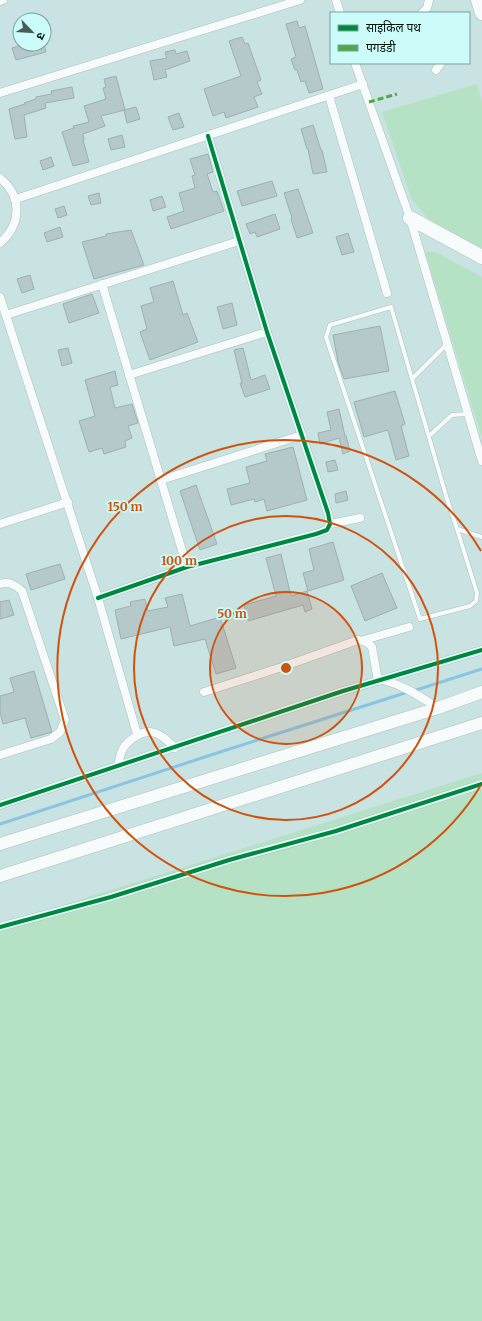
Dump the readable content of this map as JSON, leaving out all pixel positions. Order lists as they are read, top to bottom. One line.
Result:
{"legend":["साइकिल पथ","पगडंडी"],"north":"bottom right","rings":["150 m","100 m","50 m"]}
